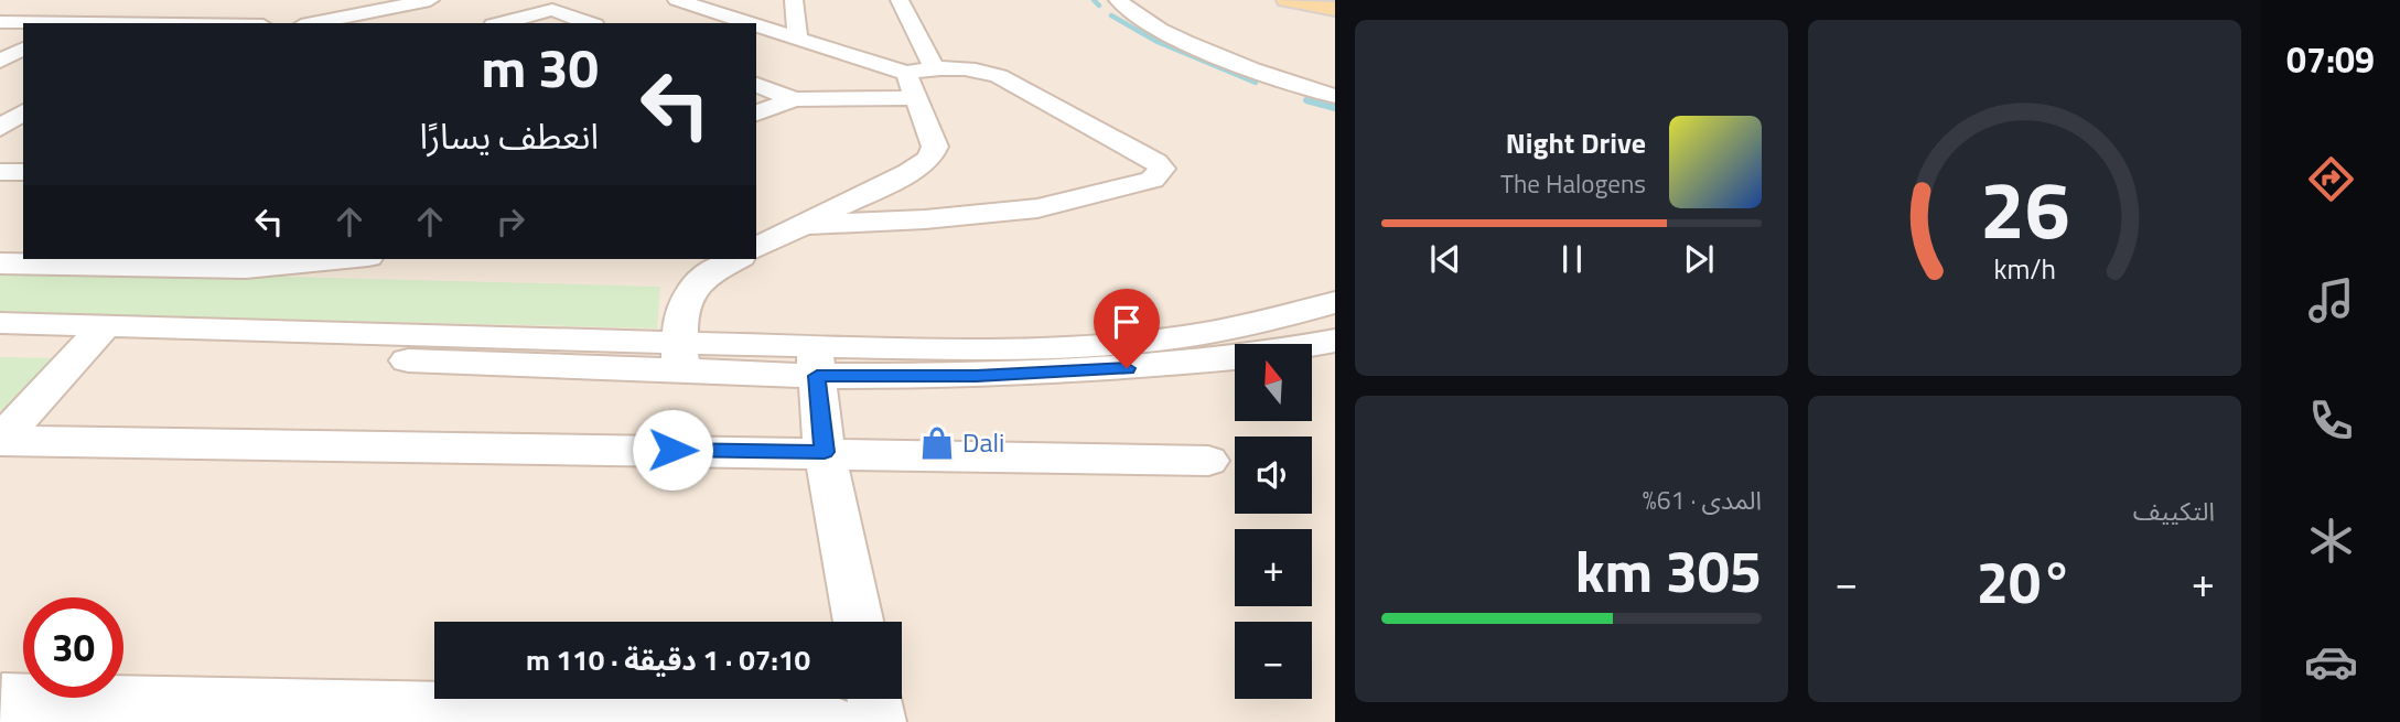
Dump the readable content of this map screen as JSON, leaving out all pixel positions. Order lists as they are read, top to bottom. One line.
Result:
{"places":{"shop":["Dali"]},"north":"top","page":{"tabs":"07:09","turn":["30 m","انعطف يسارًا"],"song":["Night Drive","The Halogens"],"map_buttons":["+","−"],"tile":["التكييف",["المدى · 61%","305 km"]],"heat":["−","20°","+"],"limit":"30","trip":"07:10 · 1 دقيقة · 110 m","gauge":["26","km/h"]}}
